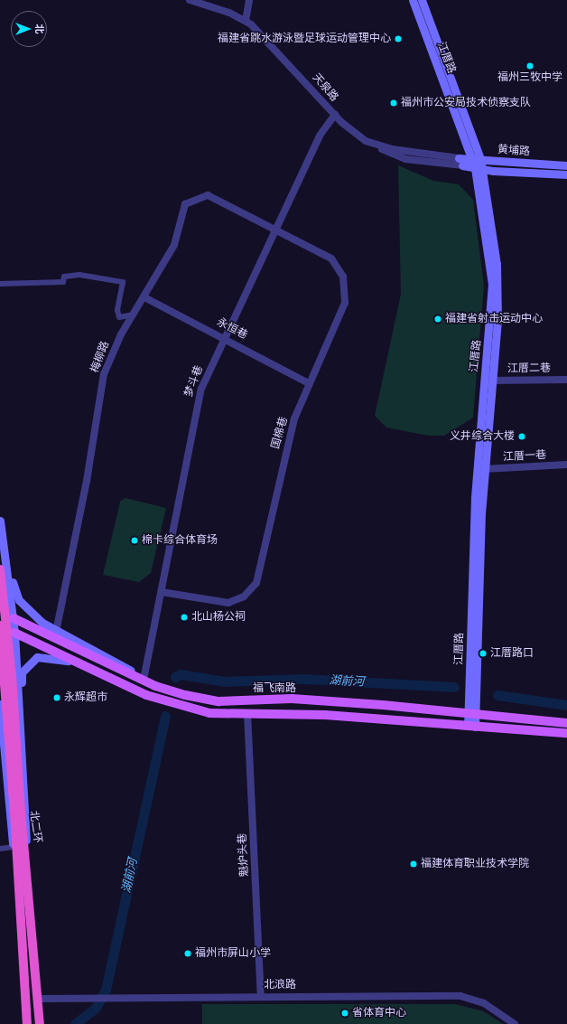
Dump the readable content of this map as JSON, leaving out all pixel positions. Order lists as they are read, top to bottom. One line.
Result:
{"streets":{"highway":["北二环"],"main road":["江厝路","黄埔路","福飞南路"],"street":["天泉路","永恒巷","梅柳路","江厝二巷","梦斗巷","国棉巷","江厝一巷","魁炉头巷","北浪路"]},"crossings":[["江厝路","黄埔路"],["江厝路","江厝二巷"],["江厝路","江厝一巷"],["江厝路","福飞南路"],["天泉路","黄埔路"],["天泉路","梦斗巷"],["永恒巷","梅柳路"],["永恒巷","梦斗巷"],["永恒巷","国棉巷"],["梅柳路","梦斗巷"],["梅柳路","国棉巷"],["梦斗巷","国棉巷"],["梦斗巷","福飞南路"],["北二环","北浪路"],["魁炉头巷","北浪路"]],"water":["湖前河"],"places":["福建省跳水游泳暨足球运动管理中心","福州三牧中学","福州市公安局技术侦察支队","福建省射击运动中心","义井综合大楼","棉卡综合体育场","北山杨公祠","江厝路口","永辉超市","福建体育职业技术学院","福州市屏山小学","省体育中心"],"north":"right"}
